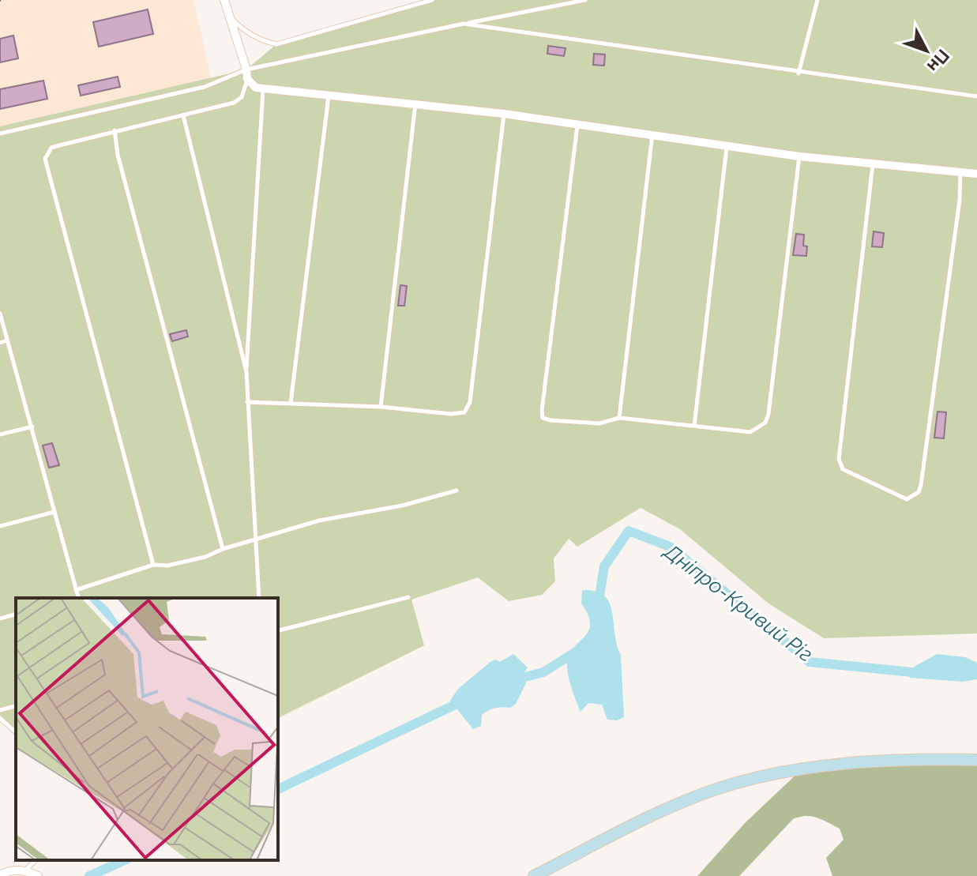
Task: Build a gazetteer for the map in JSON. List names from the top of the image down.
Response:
{
  "water": ["Дніпро-Кривий Ріг"],
  "north": "bottom right"
}
